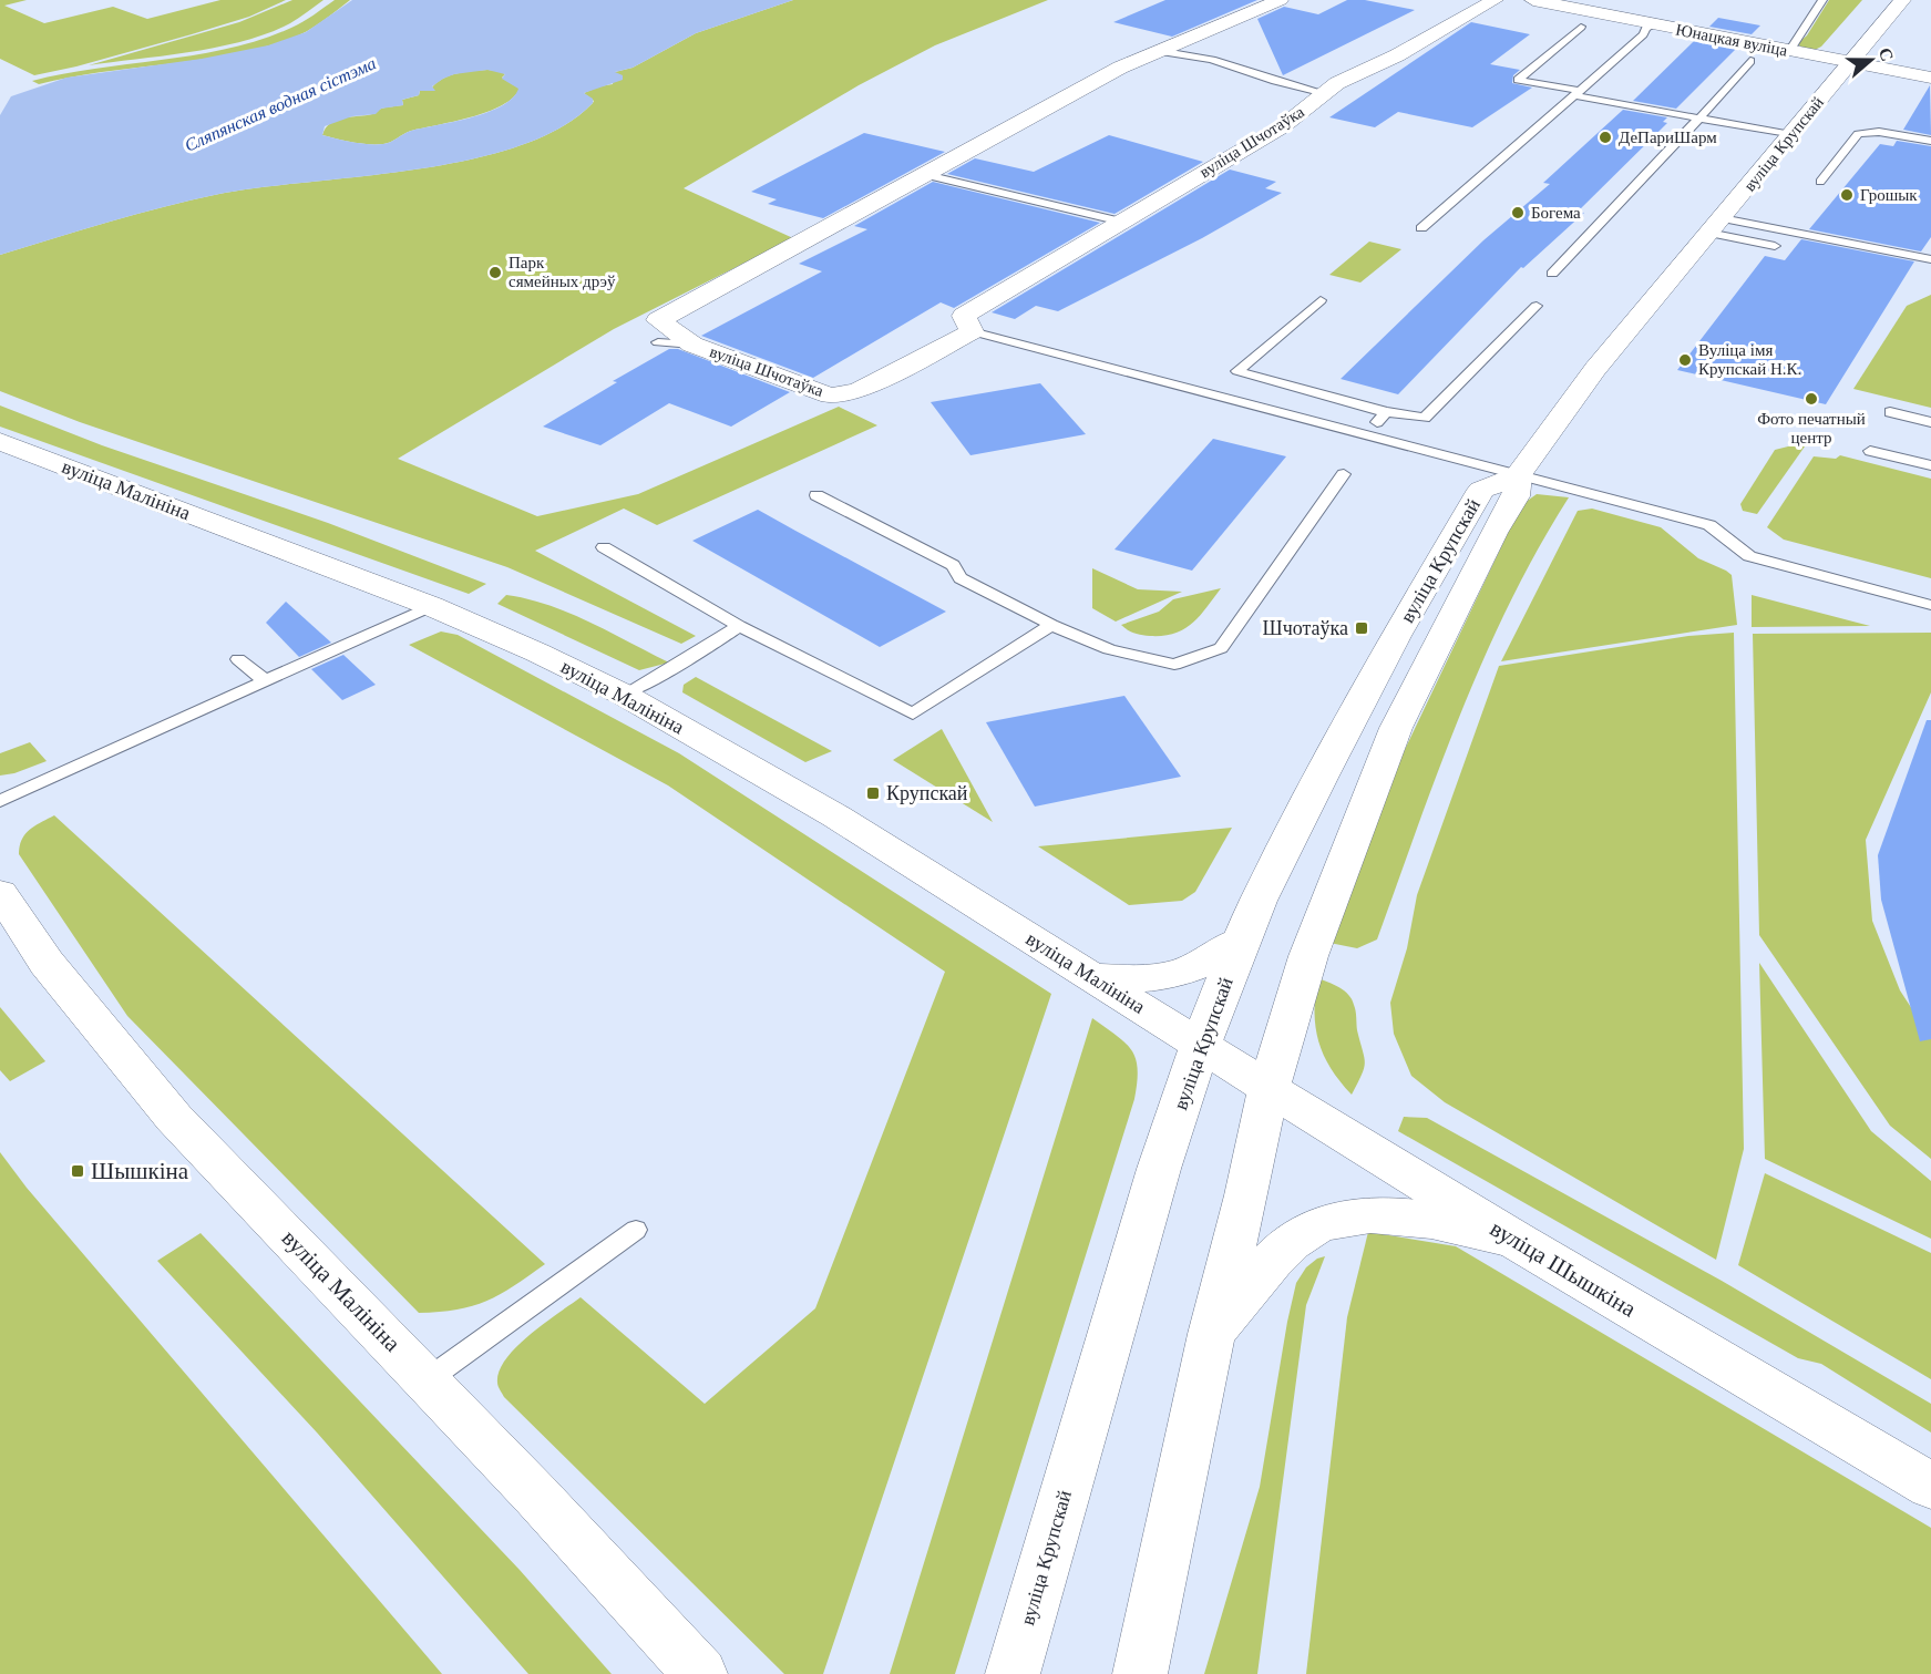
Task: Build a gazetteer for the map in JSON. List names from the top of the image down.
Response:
{
  "streets": {
    "street": [
      "Юнацкая вуліца",
      "вуліца Шчотаўка",
      "вуліца Крупскай",
      "вуліца Малініна",
      "вуліца Шышкіна"
    ]
  },
  "crossings": [
    ["Юнацкая вуліца", "вуліца Крупскай"],
    ["вуліца Крупскай", "вуліца Малініна"],
    ["вуліца Крупскай", "вуліца Шышкіна"],
    ["вуліца Малініна", "вуліца Шышкіна"]
  ],
  "water": ["Сляпянская водная сістэма"],
  "places": {
    "other": [
      "ДеПариШарм",
      "Грошык",
      "Богема",
      "Парк сямейных дрэў",
      "Вуліца імя Крупскай Н.К.",
      "Фото печатный центр"
    ],
    "transit": ["Шчотаўка", "Крупскай", "Шышкіна"]
  },
  "north": "right"
}
